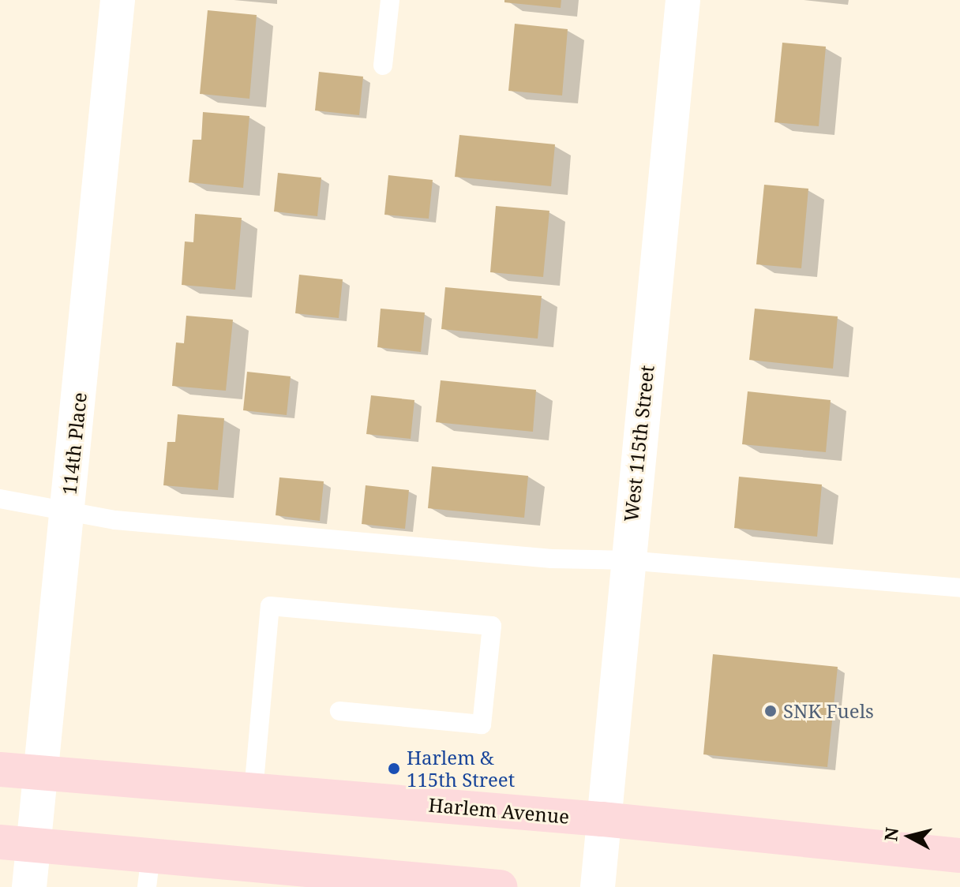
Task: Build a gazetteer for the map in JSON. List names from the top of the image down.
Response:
{
  "streets": {
    "main road": ["Harlem Avenue"],
    "street": ["114th Place", "West 115th Street"]
  },
  "crossings": [
    ["114th Place", "Harlem Avenue"],
    ["West 115th Street", "Harlem Avenue"]
  ],
  "places": ["SNK Fuels", "Harlem & 115th Street"],
  "north": "left"
}
